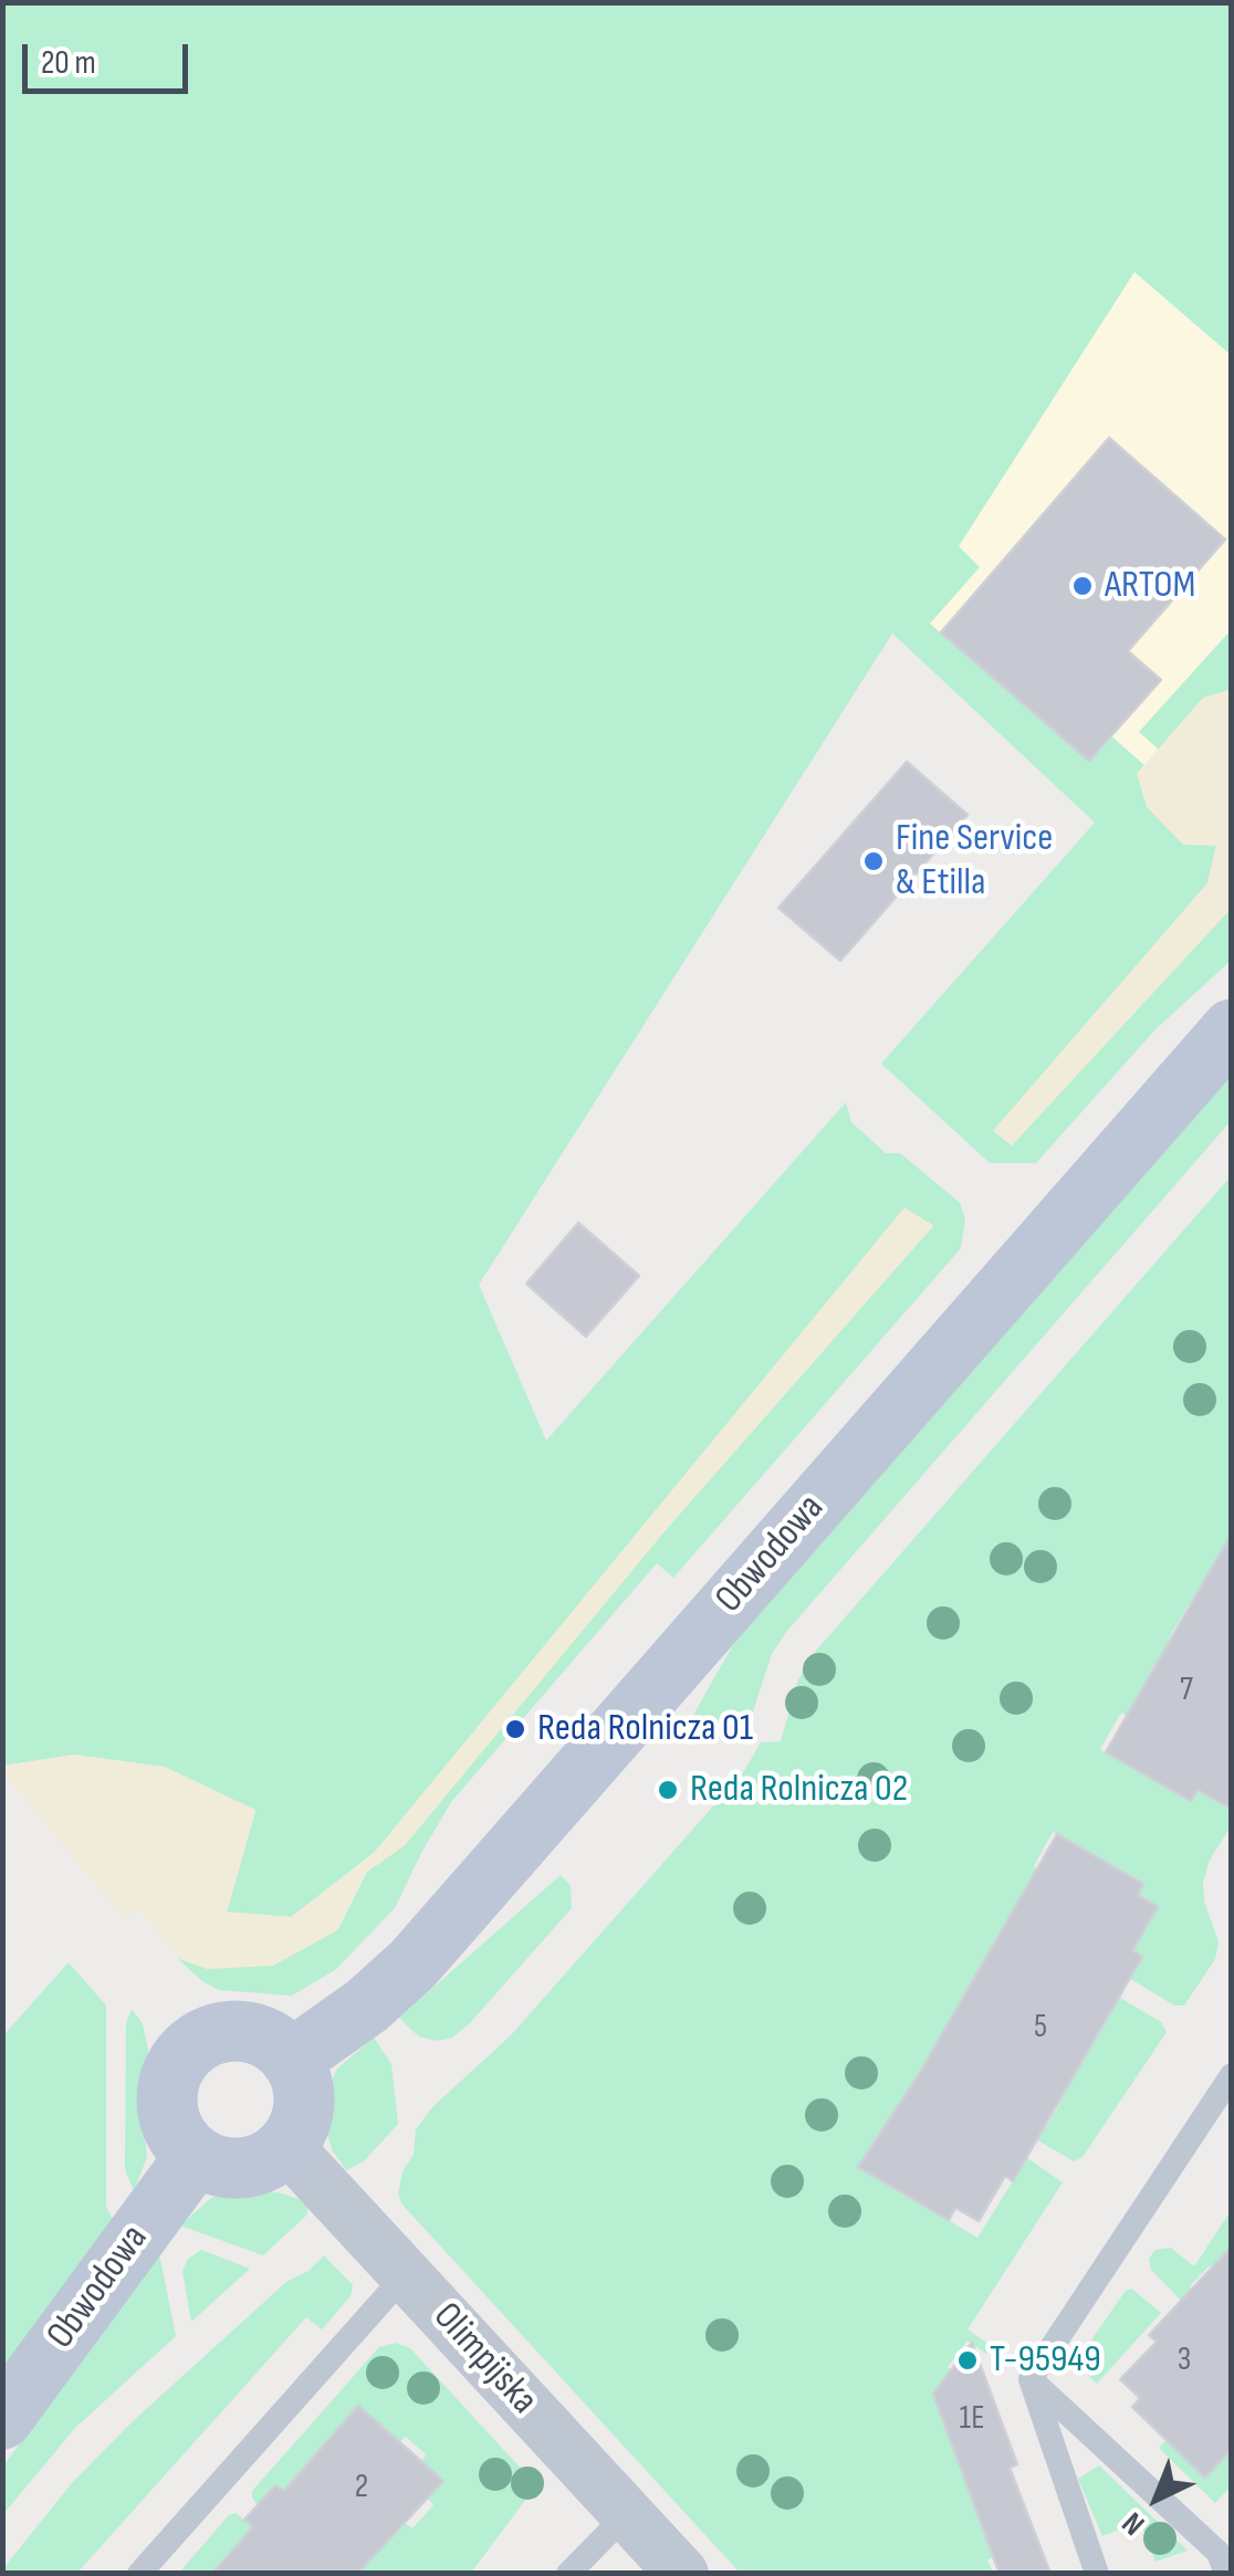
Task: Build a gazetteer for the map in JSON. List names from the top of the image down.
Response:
{
  "streets": {
    "main road": ["Obwodowa"],
    "street": ["Olimpijska"]
  },
  "crossings": [
    ["Obwodowa", "Olimpijska"]
  ],
  "places": [
    "ARTOM",
    "Fine Service & Etilla",
    "Reda Rolnicza 01",
    "Reda Rolnicza 02",
    "T-95949"
  ],
  "house_numbers": [
    "7",
    "5",
    "3",
    "1E",
    "2"
  ],
  "scale_bar": "20 m",
  "north": "bottom left"
}
